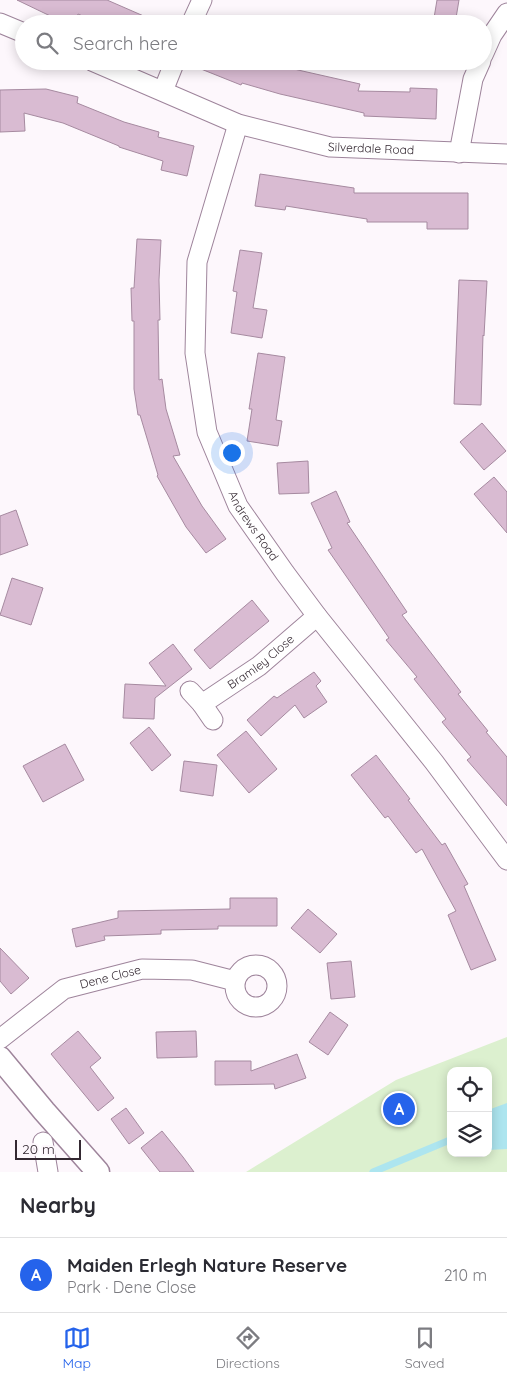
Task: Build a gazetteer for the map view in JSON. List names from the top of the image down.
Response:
{
  "streets": {
    "street": [
      "Silverdale Road",
      "Andrews Road",
      "Bramley Close",
      "Dene Close"
    ]
  },
  "crossings": [
    ["Silverdale Road", "Andrews Road"],
    ["Andrews Road", "Bramley Close"]
  ],
  "scale_bar": "20 m",
  "page": {
    "search": "Search here",
    "pins": "A",
    "scale": "20 m",
    "heading": "Nearby",
    "list": [
      {
        "mark": "A",
        "name": "Maiden Erlegh Nature Reserve",
        "note": "Park · Dene Close",
        "value": "210 m"
      }
    ],
    "nav": ["Map", "Directions", "Saved"]
  }
}
